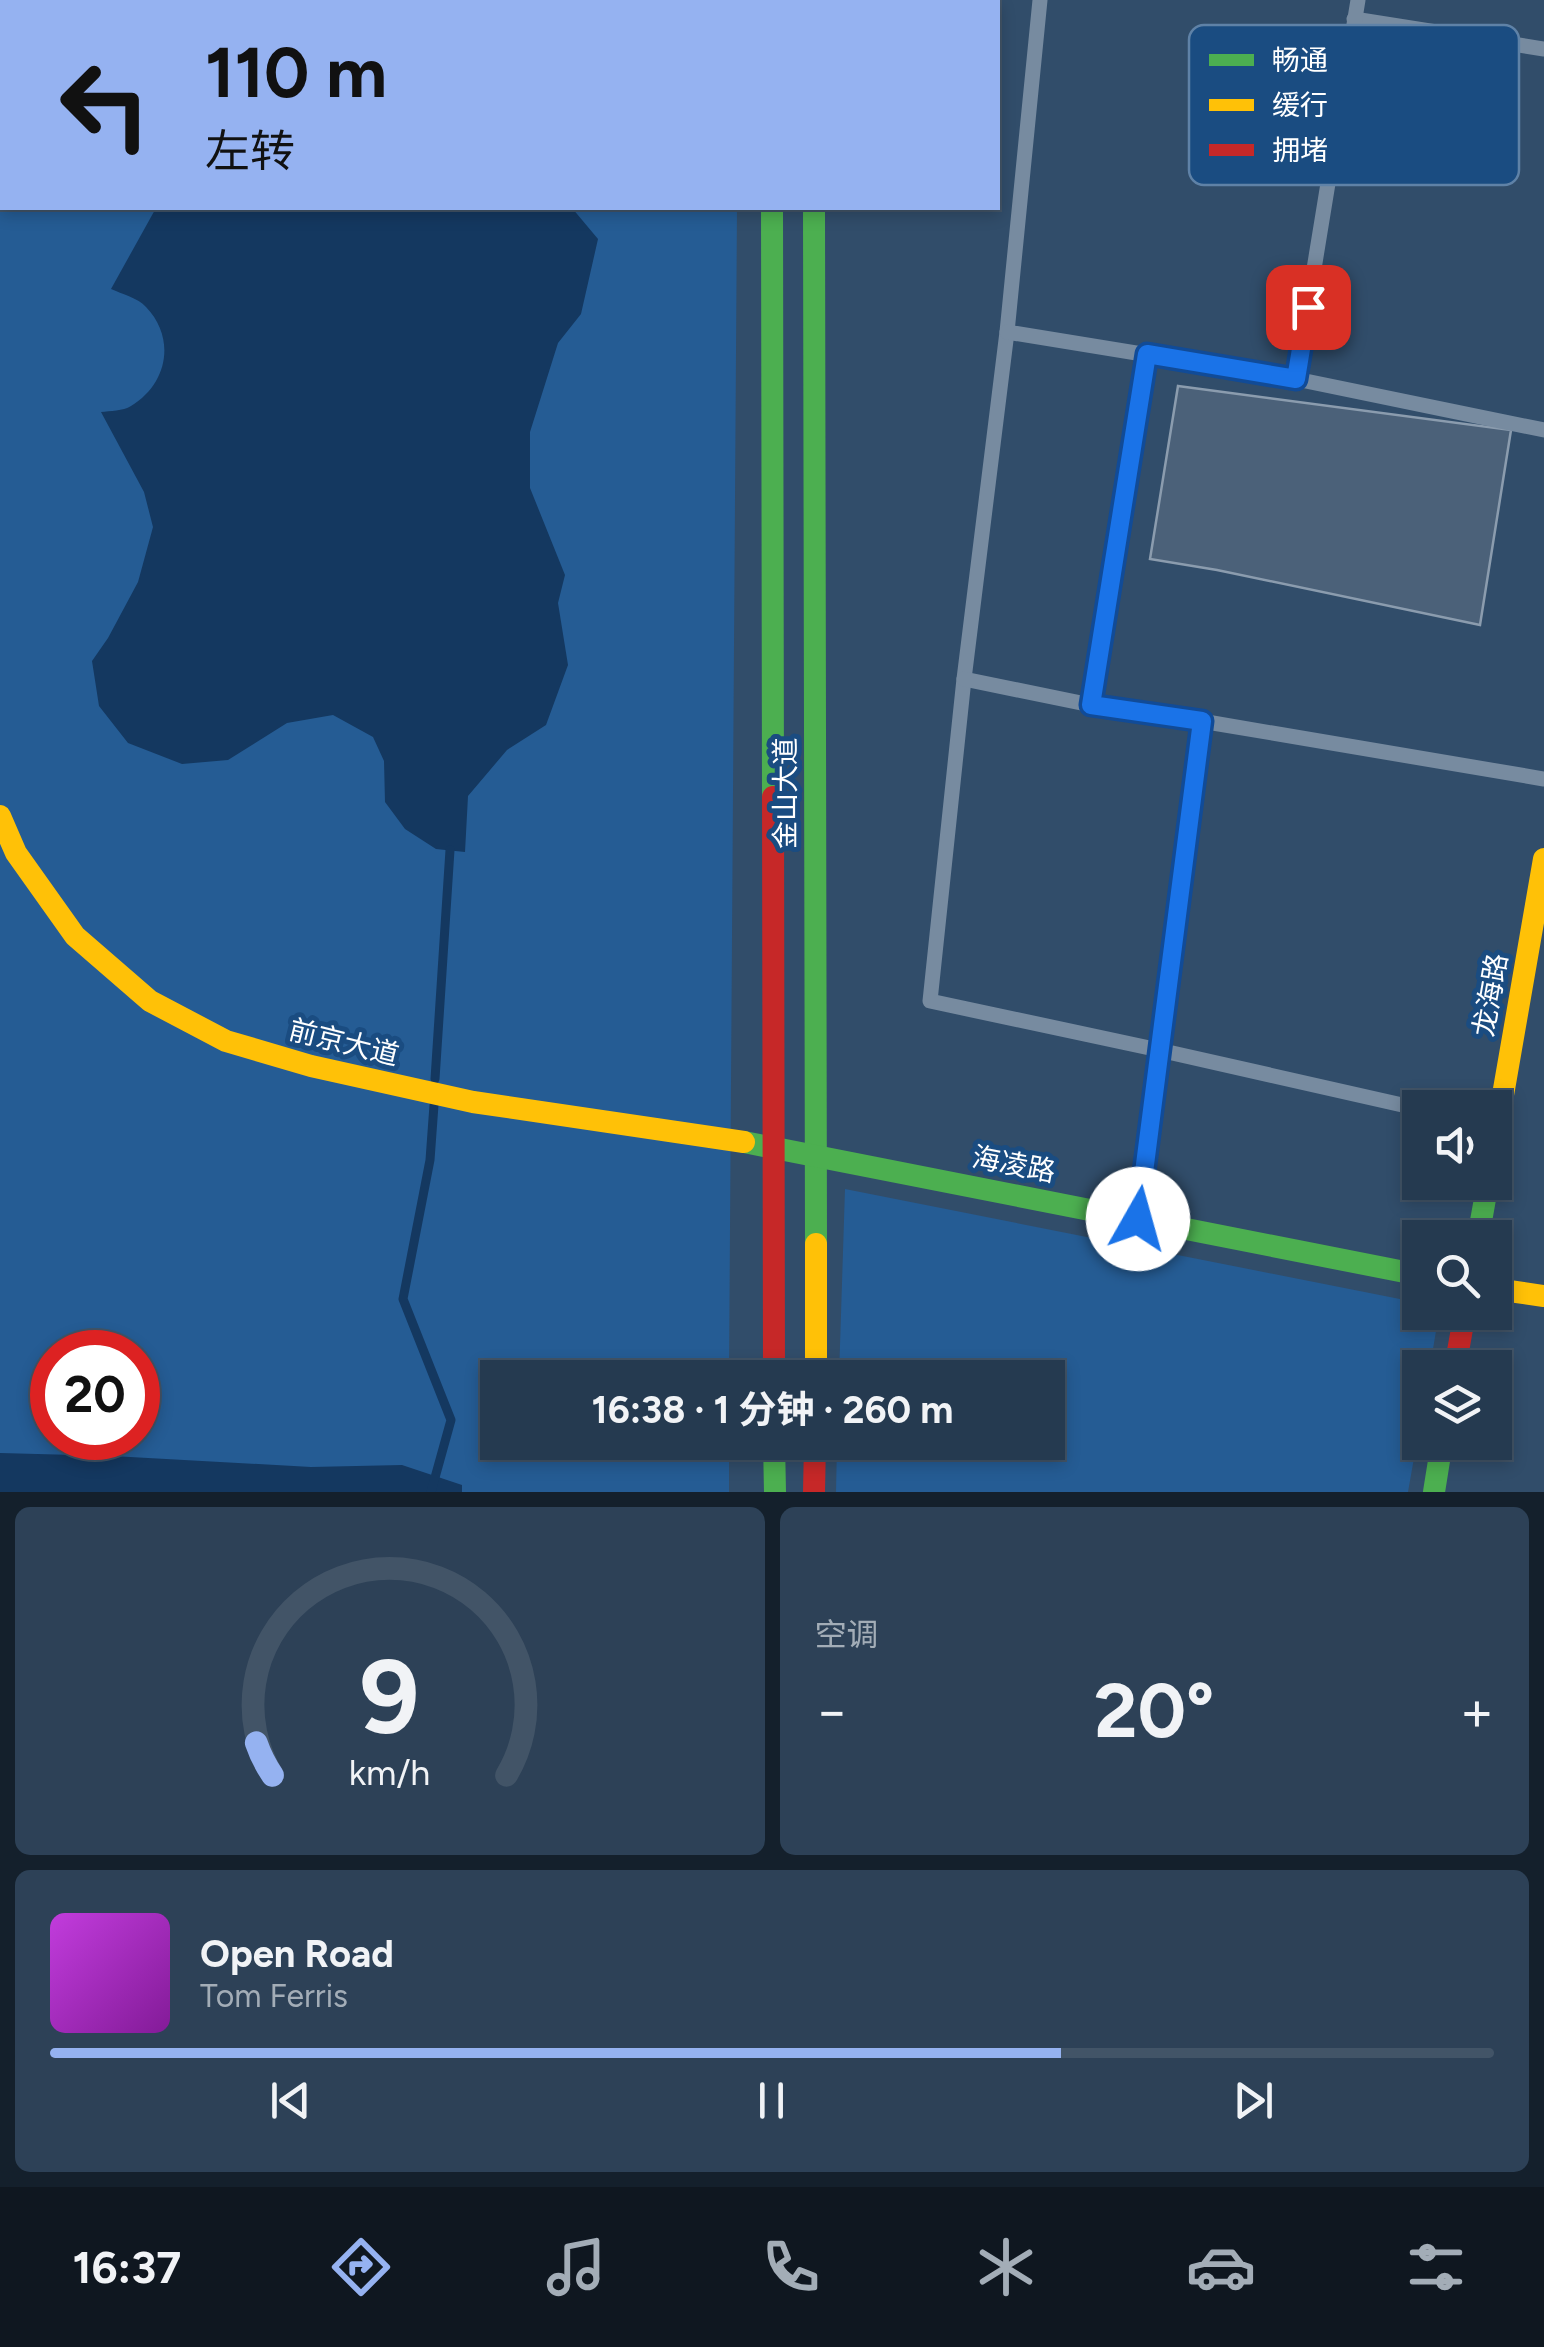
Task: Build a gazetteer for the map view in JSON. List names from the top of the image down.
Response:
{
  "streets": {
    "main road": [
      "金山大道",
      "龙海路",
      "前京大道",
      "海凌路"
    ]
  },
  "crossings": [
    ["金山大道", "前京大道"],
    ["金山大道", "海凌路"],
    ["前京大道", "海凌路"]
  ],
  "legend": ["畅通", "缓行", "拥堵"],
  "page": {
    "turn": ["110 m", "左转"],
    "limit": "20",
    "trip": "16:38 · 1 分钟 · 260 m",
    "tile": "空调",
    "heat": ["−", "20°", "+"],
    "song": ["Open Road", "Tom Ferris"],
    "tabs": "16:37",
    "gauge": ["9", "km/h"]
  }
}
